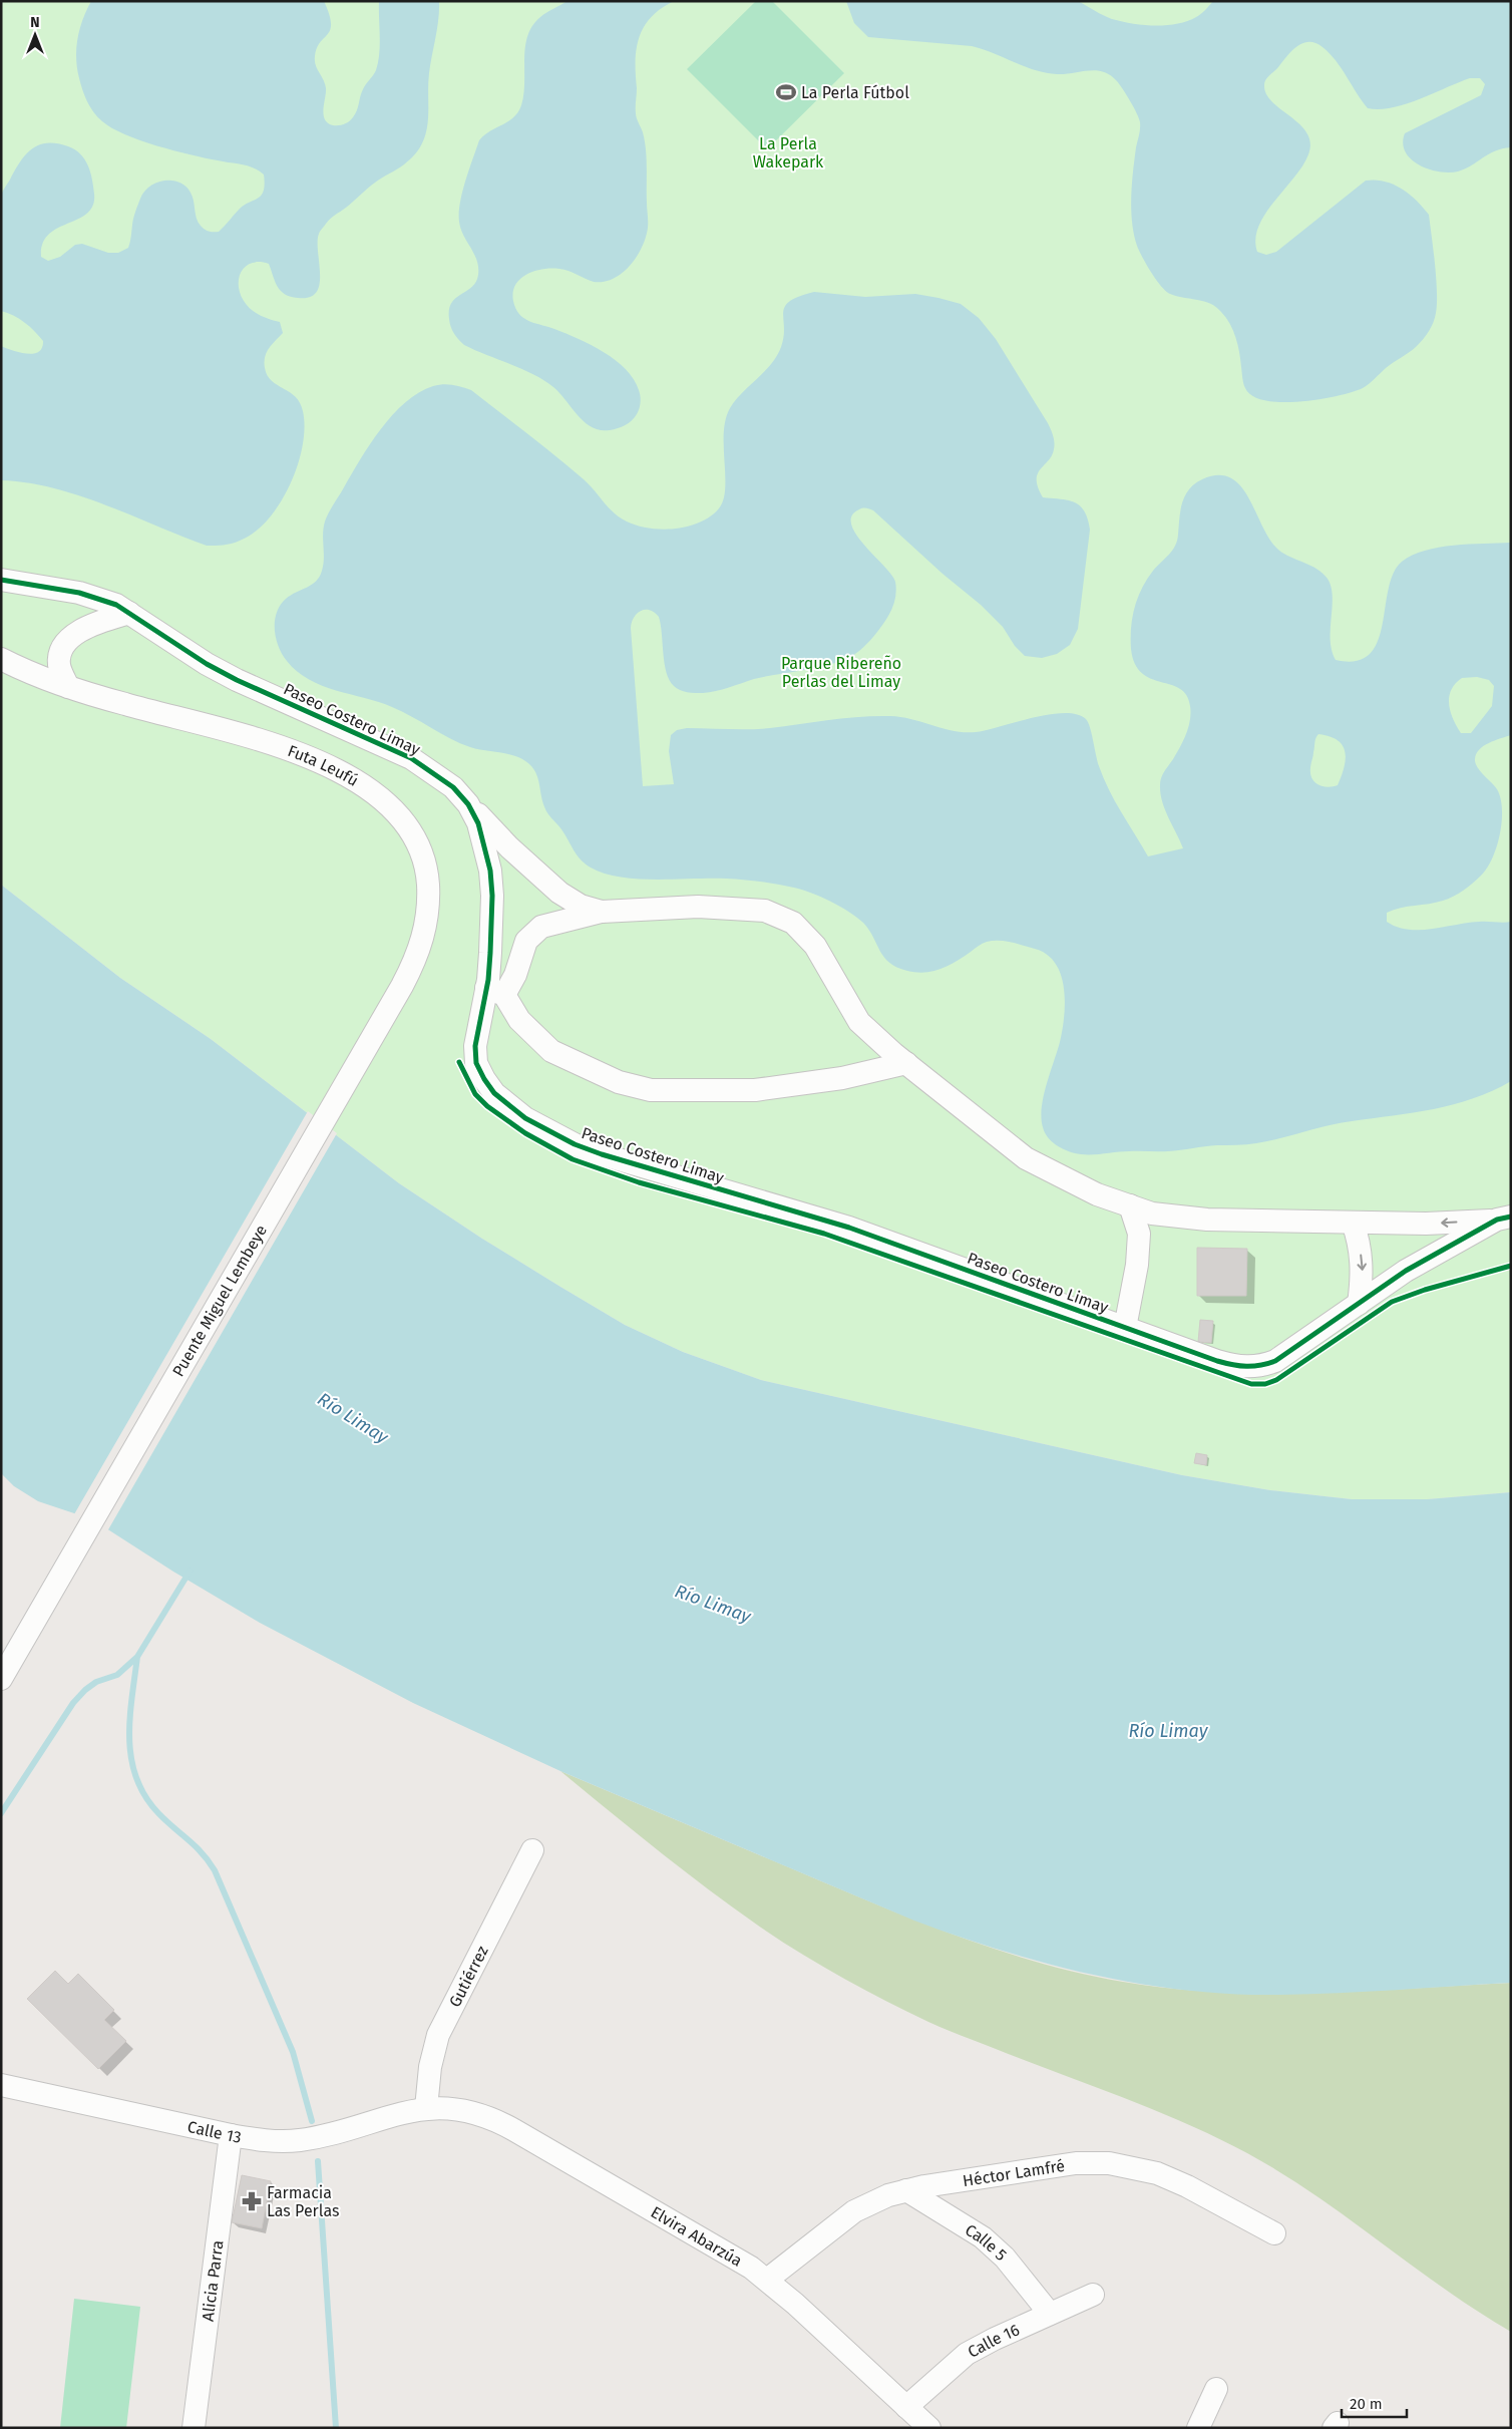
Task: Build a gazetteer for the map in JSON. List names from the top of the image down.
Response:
{
  "streets": {
    "street": [
      "Paseo Costero Limay",
      "Futa Leufú",
      "Puente Miguel Lembeye",
      "Gutiérrez",
      "Calle 13",
      "Héctor Lamfré",
      "Elvira Abarzúa",
      "Calle 5",
      "Alicia Parra",
      "Calle 16"
    ]
  },
  "crossings": [
    ["Futa Leufú", "Puente Miguel Lembeye"],
    ["Gutiérrez", "Calle 13"],
    ["Gutiérrez", "Elvira Abarzúa"],
    ["Calle 13", "Elvira Abarzúa"],
    ["Calle 13", "Alicia Parra"],
    ["Héctor Lamfré", "Elvira Abarzúa"],
    ["Héctor Lamfré", "Calle 5"],
    ["Elvira Abarzúa", "Calle 16"],
    ["Calle 5", "Calle 16"]
  ],
  "water": ["Río Limay"],
  "parks": ["La Perla Wakepark", "Parque Ribereño Perlas del Limay"],
  "places": {
    "sports": ["La Perla Fútbol"],
    "pharmacy": ["Farmacia Las Perlas"]
  },
  "scale_bar": "20 m",
  "north": "top"
}
